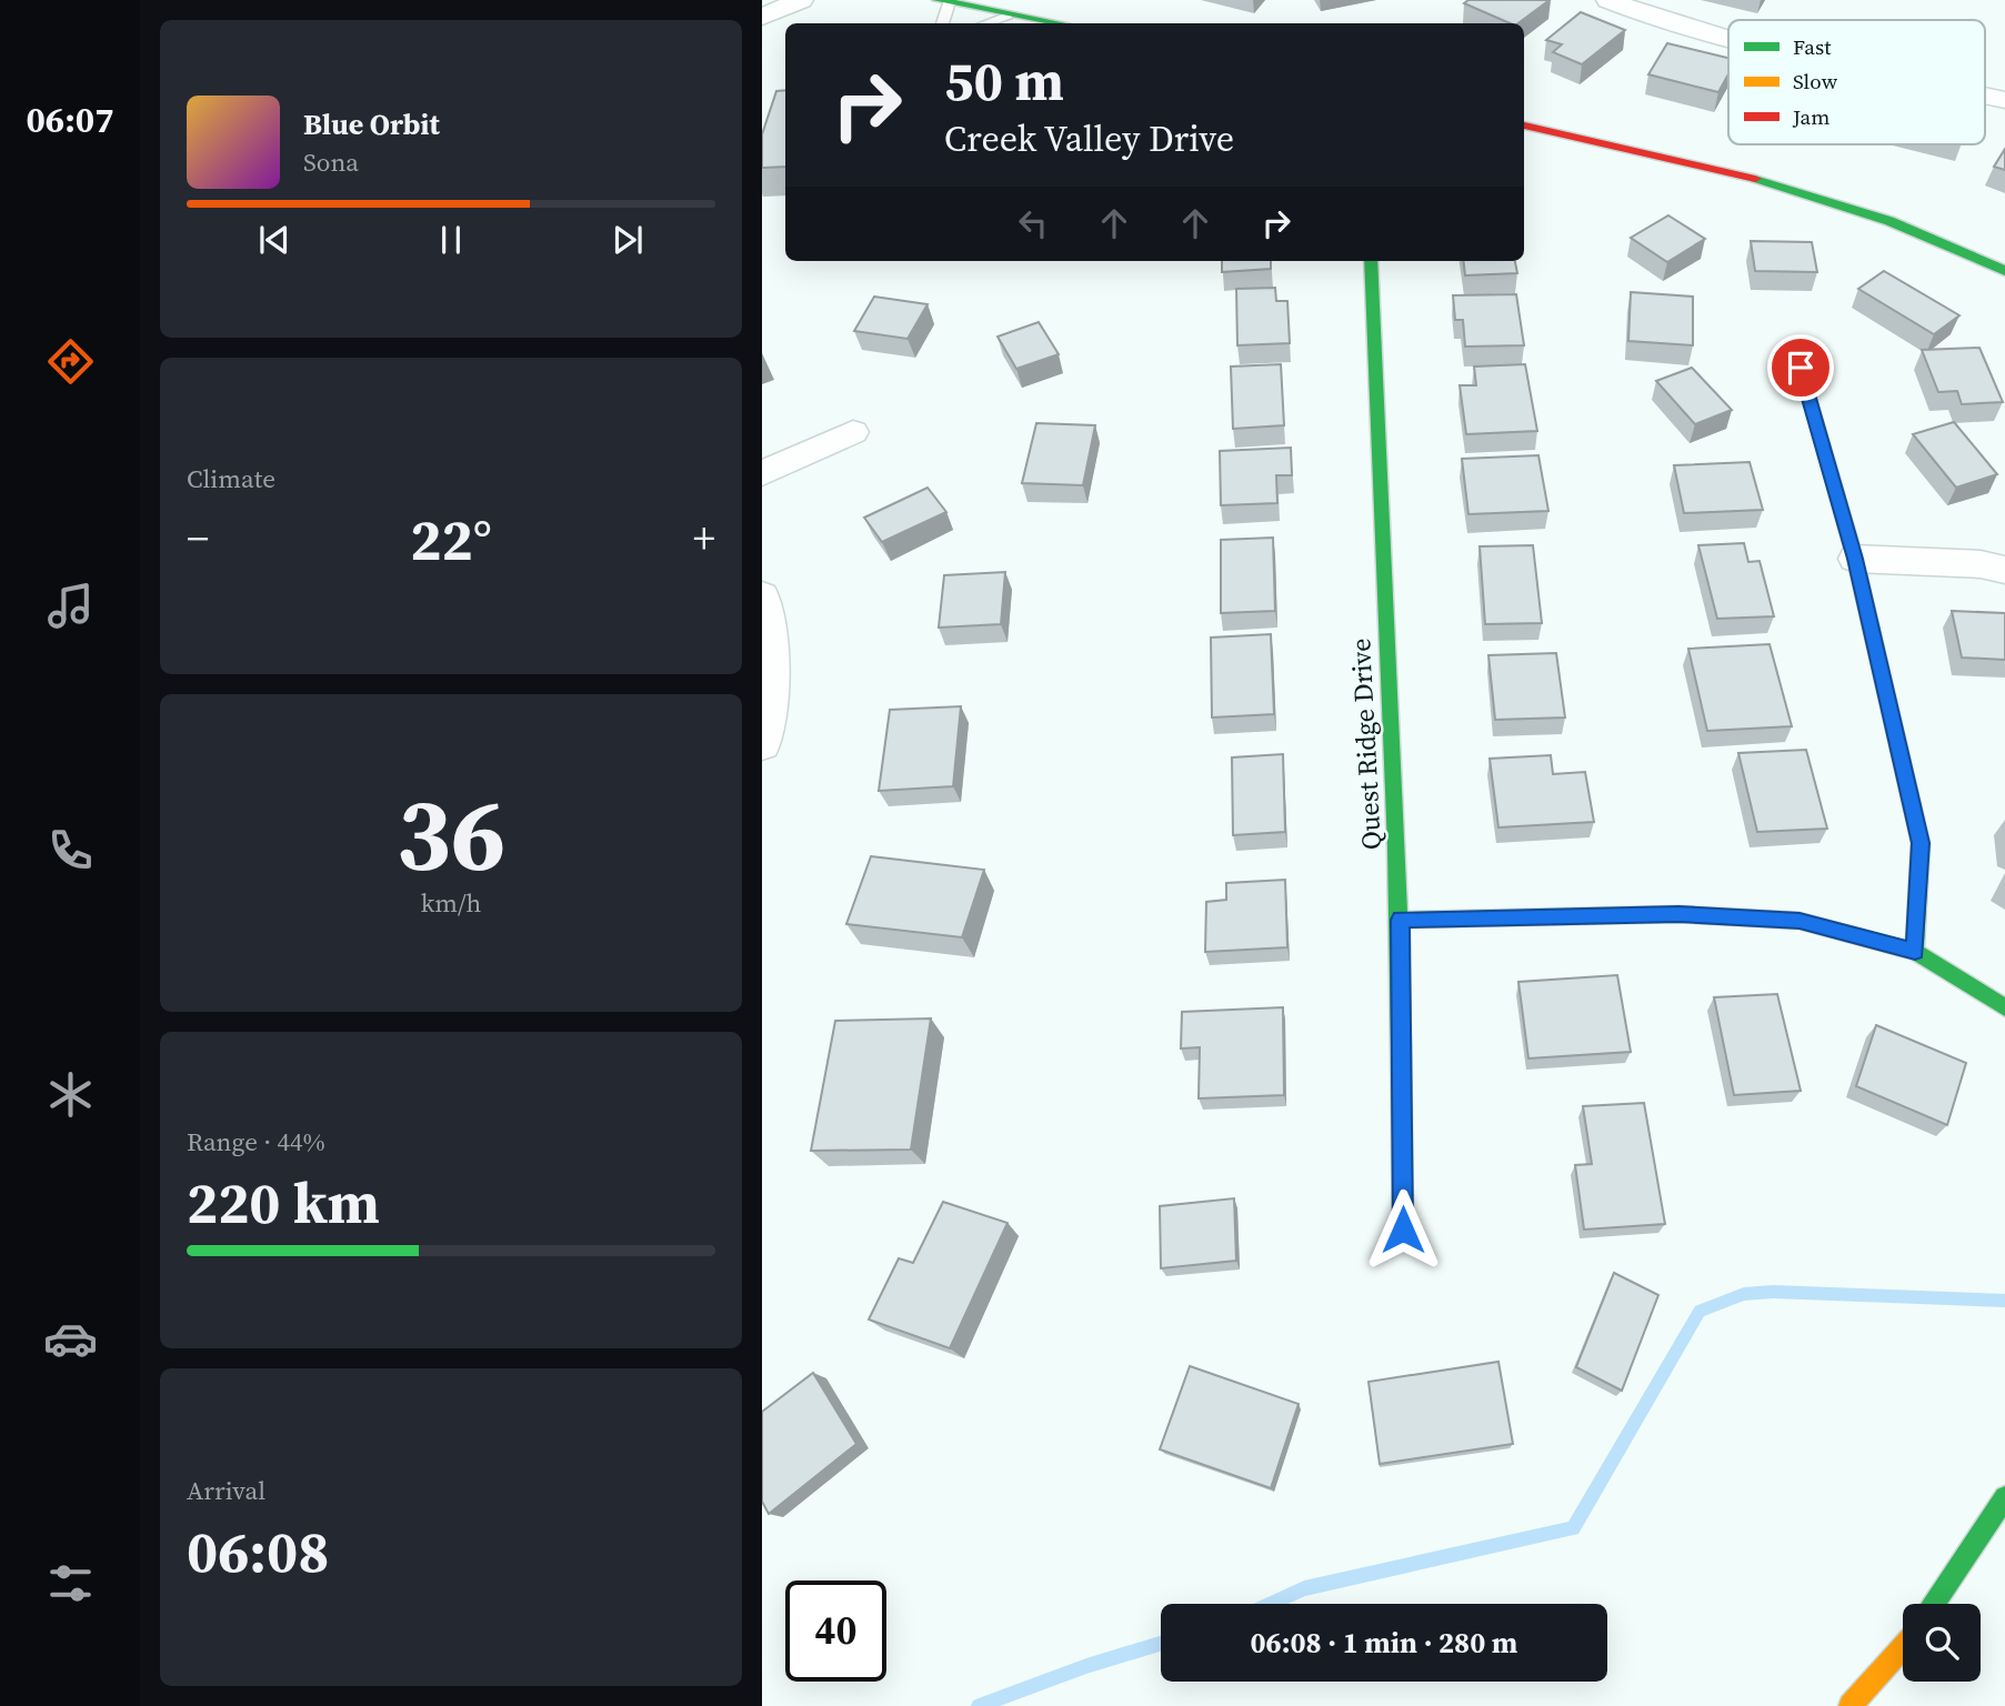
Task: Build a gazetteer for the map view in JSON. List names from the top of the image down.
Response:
{
  "streets": {
    "main road": ["Quest Ridge Drive"]
  },
  "legend": ["Fast", "Slow", "Jam"],
  "page": {
    "tabs": "06:07",
    "turn": ["50 m", "Creek Valley Drive"],
    "song": ["Blue Orbit", "Sona"],
    "tile": [
      "Climate",
      ["36", "km/h"],
      ["Range · 44%", "220 km"],
      ["Arrival", "06:08"]
    ],
    "heat": ["−", "22°", "+"],
    "limit": "40",
    "trip": "06:08 · 1 min · 280 m"
  }
}
